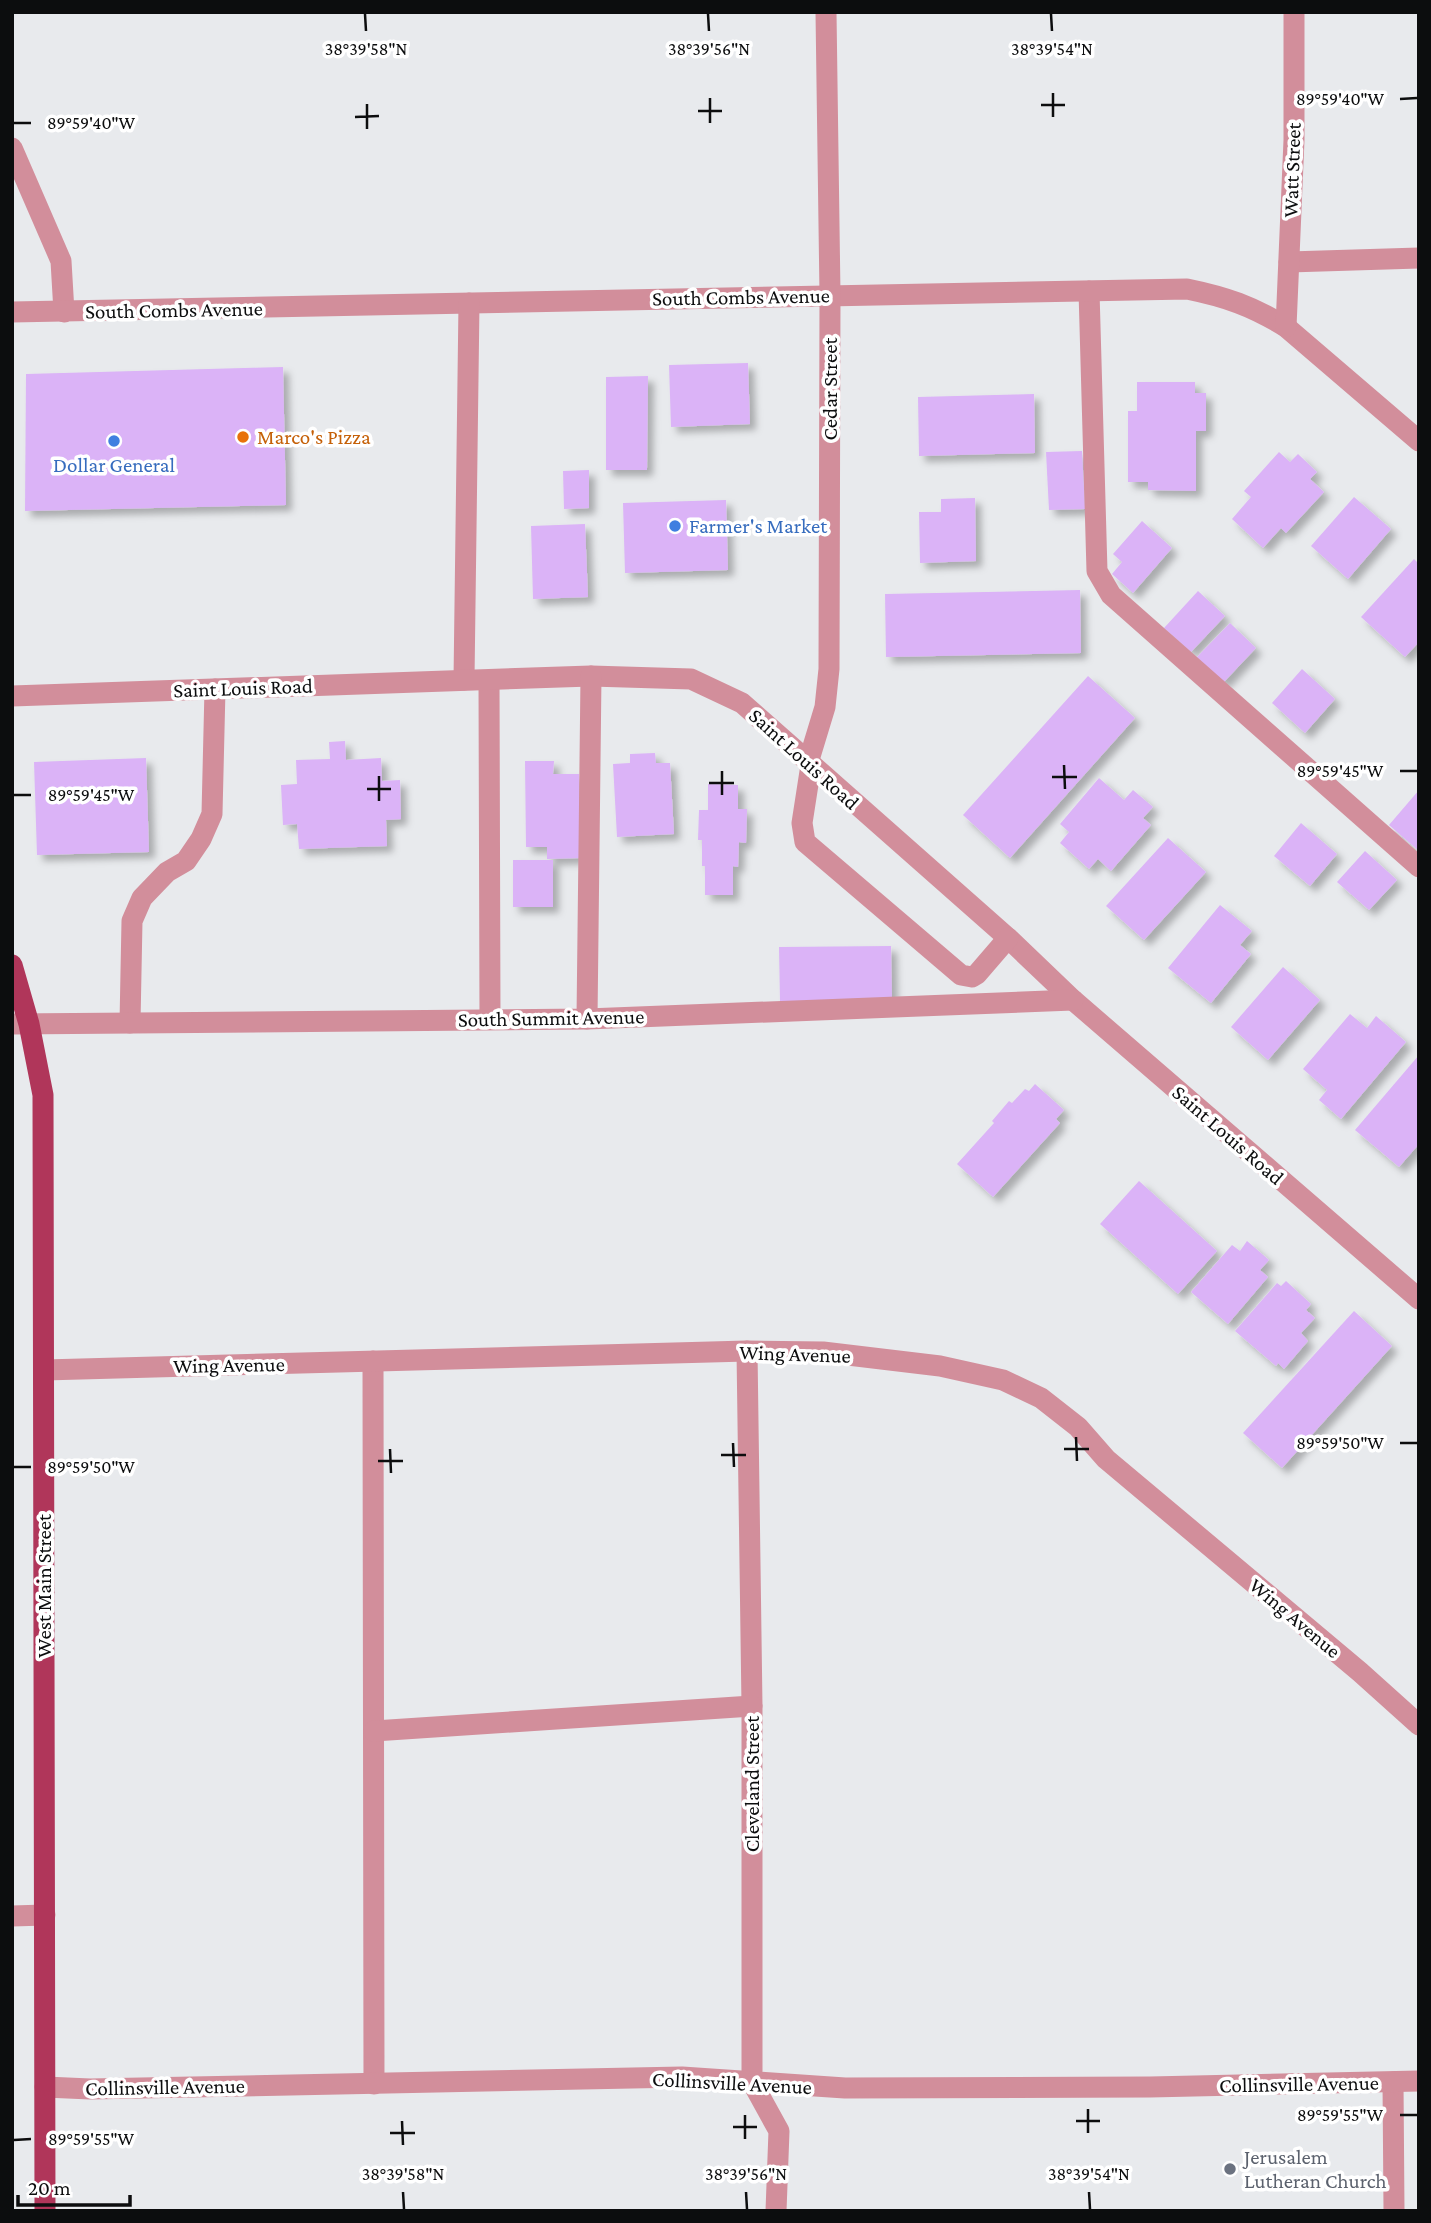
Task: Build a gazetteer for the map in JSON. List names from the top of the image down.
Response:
{
  "streets": {
    "main road": ["West Main Street"],
    "street": [
      "Watt Street",
      "South Combs Avenue",
      "Cedar Street",
      "Saint Louis Road",
      "South Summit Avenue",
      "Wing Avenue",
      "Cleveland Street",
      "Collinsville Avenue"
    ]
  },
  "crossings": [
    ["Watt Street", "South Combs Avenue"],
    ["South Combs Avenue", "Cedar Street"],
    ["Cedar Street", "Saint Louis Road"],
    ["Saint Louis Road", "South Summit Avenue"],
    ["South Summit Avenue", "West Main Street"],
    ["Wing Avenue", "West Main Street"],
    ["Wing Avenue", "Cleveland Street"],
    ["West Main Street", "Collinsville Avenue"],
    ["Cleveland Street", "Collinsville Avenue"]
  ],
  "places": [
    "Marco's Pizza",
    "Dollar General",
    "Farmer's Market",
    "Jerusalem Lutheran Church"
  ],
  "scale_bar": "20 m",
  "coordinates": [
    "38°39'58\"N",
    "38°39'56\"N",
    "38°39'54\"N",
    "89°59'40\"W",
    "89°59'45\"W",
    "89°59'50\"W",
    "89°59'55\"W"
  ]
}
